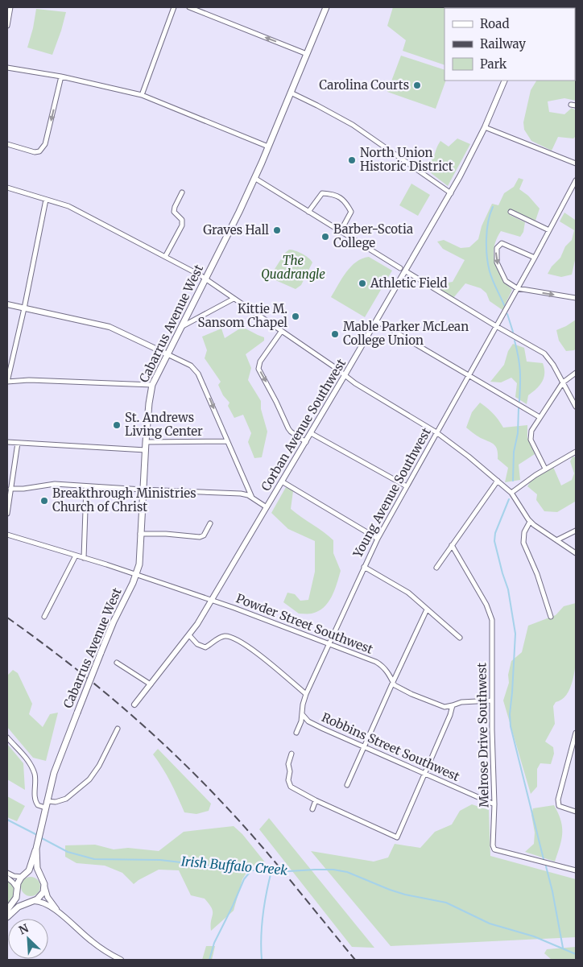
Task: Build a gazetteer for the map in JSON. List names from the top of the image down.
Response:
{
  "streets": {
    "main road": ["Cabarrus Avenue West"],
    "street": [
      "Corban Avenue Southwest",
      "Young Avenue Southwest",
      "Powder Street Southwest",
      "Melrose Drive Southwest",
      "Robbins Street Southwest"
    ]
  },
  "crossings": [
    ["Cabarrus Avenue West", "Powder Street Southwest"],
    ["Corban Avenue Southwest", "Powder Street Southwest"],
    ["Young Avenue Southwest", "Powder Street Southwest"],
    ["Young Avenue Southwest", "Robbins Street Southwest"],
    ["Powder Street Southwest", "Melrose Drive Southwest"],
    ["Melrose Drive Southwest", "Robbins Street Southwest"]
  ],
  "water": ["Irish Buffalo Creek"],
  "parks": ["The Quadrangle"],
  "places": [
    "Carolina Courts",
    "North Union Historic District",
    "Graves Hall",
    "Barber-Scotia College",
    "Athletic Field",
    "Kittie M. Sansom Chapel",
    "Mable Parker McLean College Union",
    "St. Andrews Living Center",
    "Breakthrough Ministries Church of Christ"
  ],
  "legend": ["Road", "Railway", "Park"],
  "north": "top left"
}
